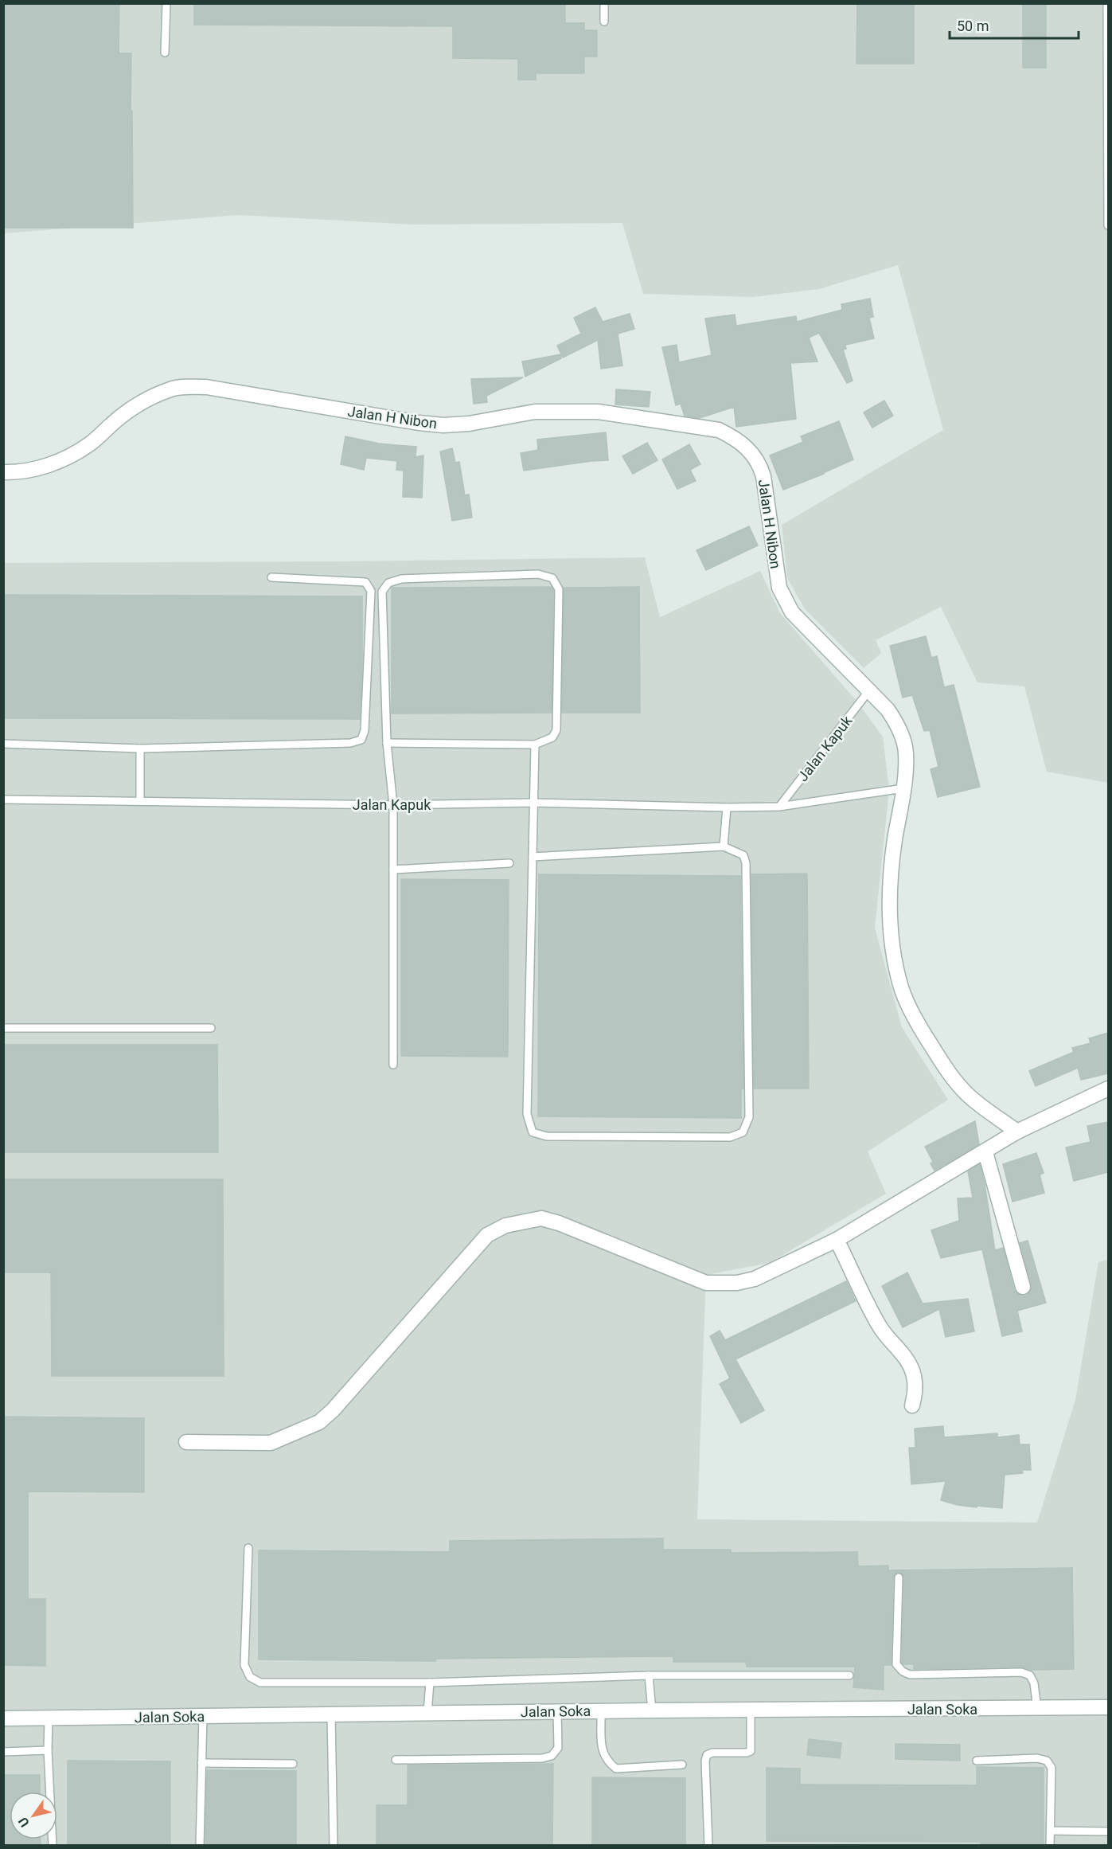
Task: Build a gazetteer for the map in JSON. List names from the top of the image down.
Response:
{
  "streets": {
    "street": ["Jalan H Nibon", "Jalan Soka"],
    "lane": ["Jalan Kapuk"]
  },
  "crossings": [
    ["Jalan H Nibon", "Jalan Kapuk"]
  ],
  "scale_bar": "50 m",
  "north": "bottom left"
}
